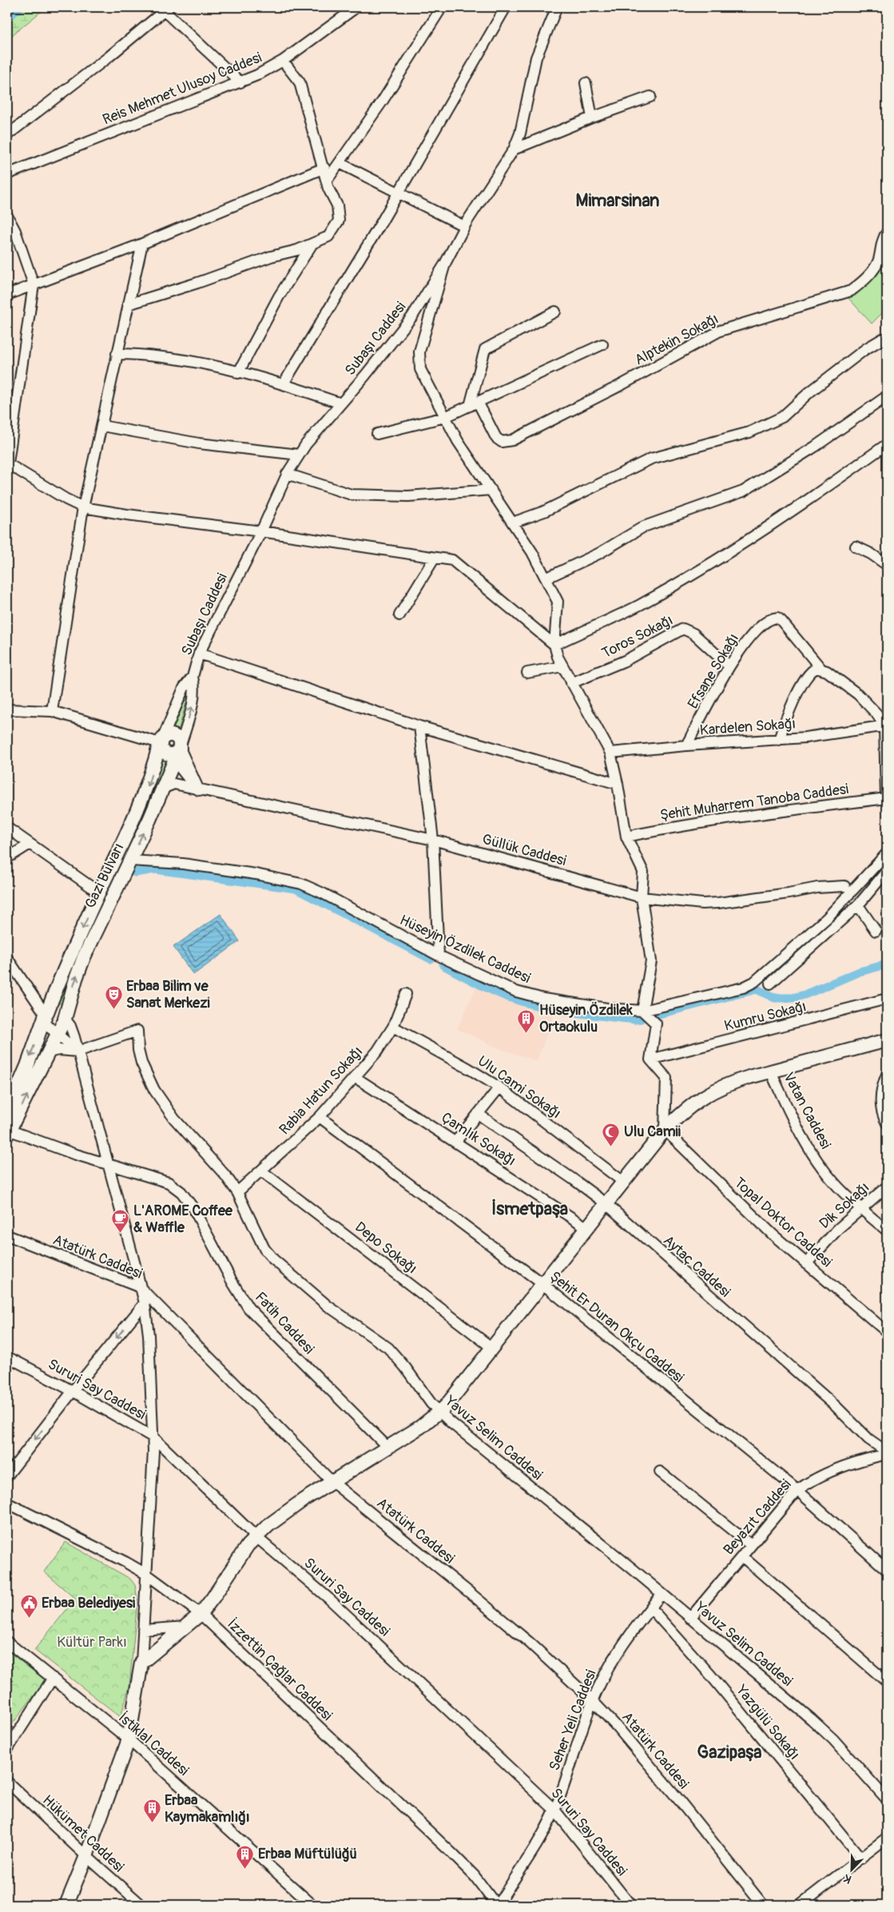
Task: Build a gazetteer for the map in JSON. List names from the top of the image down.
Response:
{
  "streets": {
    "main road": ["Gazi Bulvarı"],
    "street": [
      "Reis Mehmet Ulusoy Caddesi",
      "Subaşı Caddesi",
      "Alptekin Sokağı",
      "Toros Sokağı",
      "Efsane Sokağı",
      "Kardelen Sokağı",
      "Şehit Muharrem Tanoba Caddesi",
      "Güllük Caddesi",
      "Hüseyin Özdilek Caddesi",
      "Kumru Sokağı",
      "Ulu Cami Sokağı",
      "Rabia Hatun Sokağı",
      "Vatan Caddesi",
      "Çamlık Sokağı",
      "Dik Sokağı",
      "Topal Doktor Caddesi",
      "Depo Sokağı",
      "Atatürk Caddesi",
      "Aytaç Caddesi",
      "Fatih Caddesi",
      "Şehit Er Duran Okçu Caddesi",
      "Sururi Say Caddesi",
      "Yavuz Selim Caddesi",
      "Beyazıt Caddesi",
      "İzzettin Çağlar Caddesi",
      "Seher Yeli Caddesi",
      "Yazgülü Sokağı",
      "İstiklal Caddesi",
      "Hükümet Caddesi"
    ]
  },
  "crossings": [
    ["Subaşı Caddesi", "Gazi Bulvarı"],
    ["Toros Sokağı", "Efsane Sokağı"],
    ["Efsane Sokağı", "Kardelen Sokağı"],
    ["Güllük Caddesi", "Gazi Bulvarı"],
    ["Gazi Bulvarı", "Hüseyin Özdilek Caddesi"],
    ["Gazi Bulvarı", "Fatih Caddesi"],
    ["Ulu Cami Sokağı", "Rabia Hatun Sokağı"],
    ["Rabia Hatun Sokağı", "Çamlık Sokağı"],
    ["Rabia Hatun Sokağı", "Depo Sokağı"],
    ["Rabia Hatun Sokağı", "Şehit Er Duran Okçu Caddesi"],
    ["Rabia Hatun Sokağı", "Yavuz Selim Caddesi"],
    ["Vatan Caddesi", "Dik Sokağı"],
    ["Dik Sokağı", "Topal Doktor Caddesi"],
    ["Atatürk Caddesi", "Seher Yeli Caddesi"],
    ["Aytaç Caddesi", "Beyazıt Caddesi"],
    ["Şehit Er Duran Okçu Caddesi", "Beyazıt Caddesi"],
    ["Sururi Say Caddesi", "Seher Yeli Caddesi"],
    ["Yavuz Selim Caddesi", "Beyazıt Caddesi"],
    ["Yavuz Selim Caddesi", "Seher Yeli Caddesi"],
    ["İzzettin Çağlar Caddesi", "Seher Yeli Caddesi"],
    ["Seher Yeli Caddesi", "Yazgülü Sokağı"]
  ],
  "districts": ["Mimarsinan", "İsmetpaşa", "Gazipaşa"],
  "parks": ["Kültür Parkı"],
  "places": {
    "theatre": ["Erbaa Bilim ve Sanat Merkezi"],
    "building": ["Hüseyin Özdilek Ortaokulu", "Erbaa Kaymakamlığı", "Erbaa Müftülüğü"],
    "mosque": ["Ulu Camii"],
    "cafe": ["L'AROME Coffee & Waffle"],
    "public building": ["Erbaa Belediyesi"]
  },
  "north": "bottom left"
}
